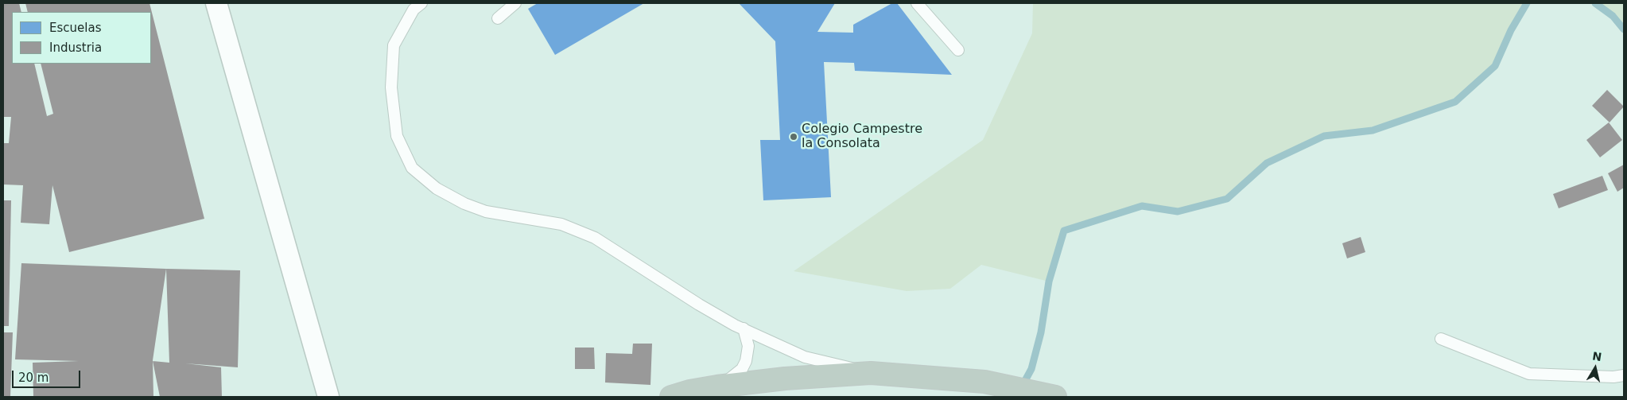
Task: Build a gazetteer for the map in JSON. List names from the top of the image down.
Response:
{
  "places": ["Colegio Campestre la Consolata"],
  "legend": ["Escuelas", "Industria"],
  "scale_bar": "20 m",
  "north": "top"
}
